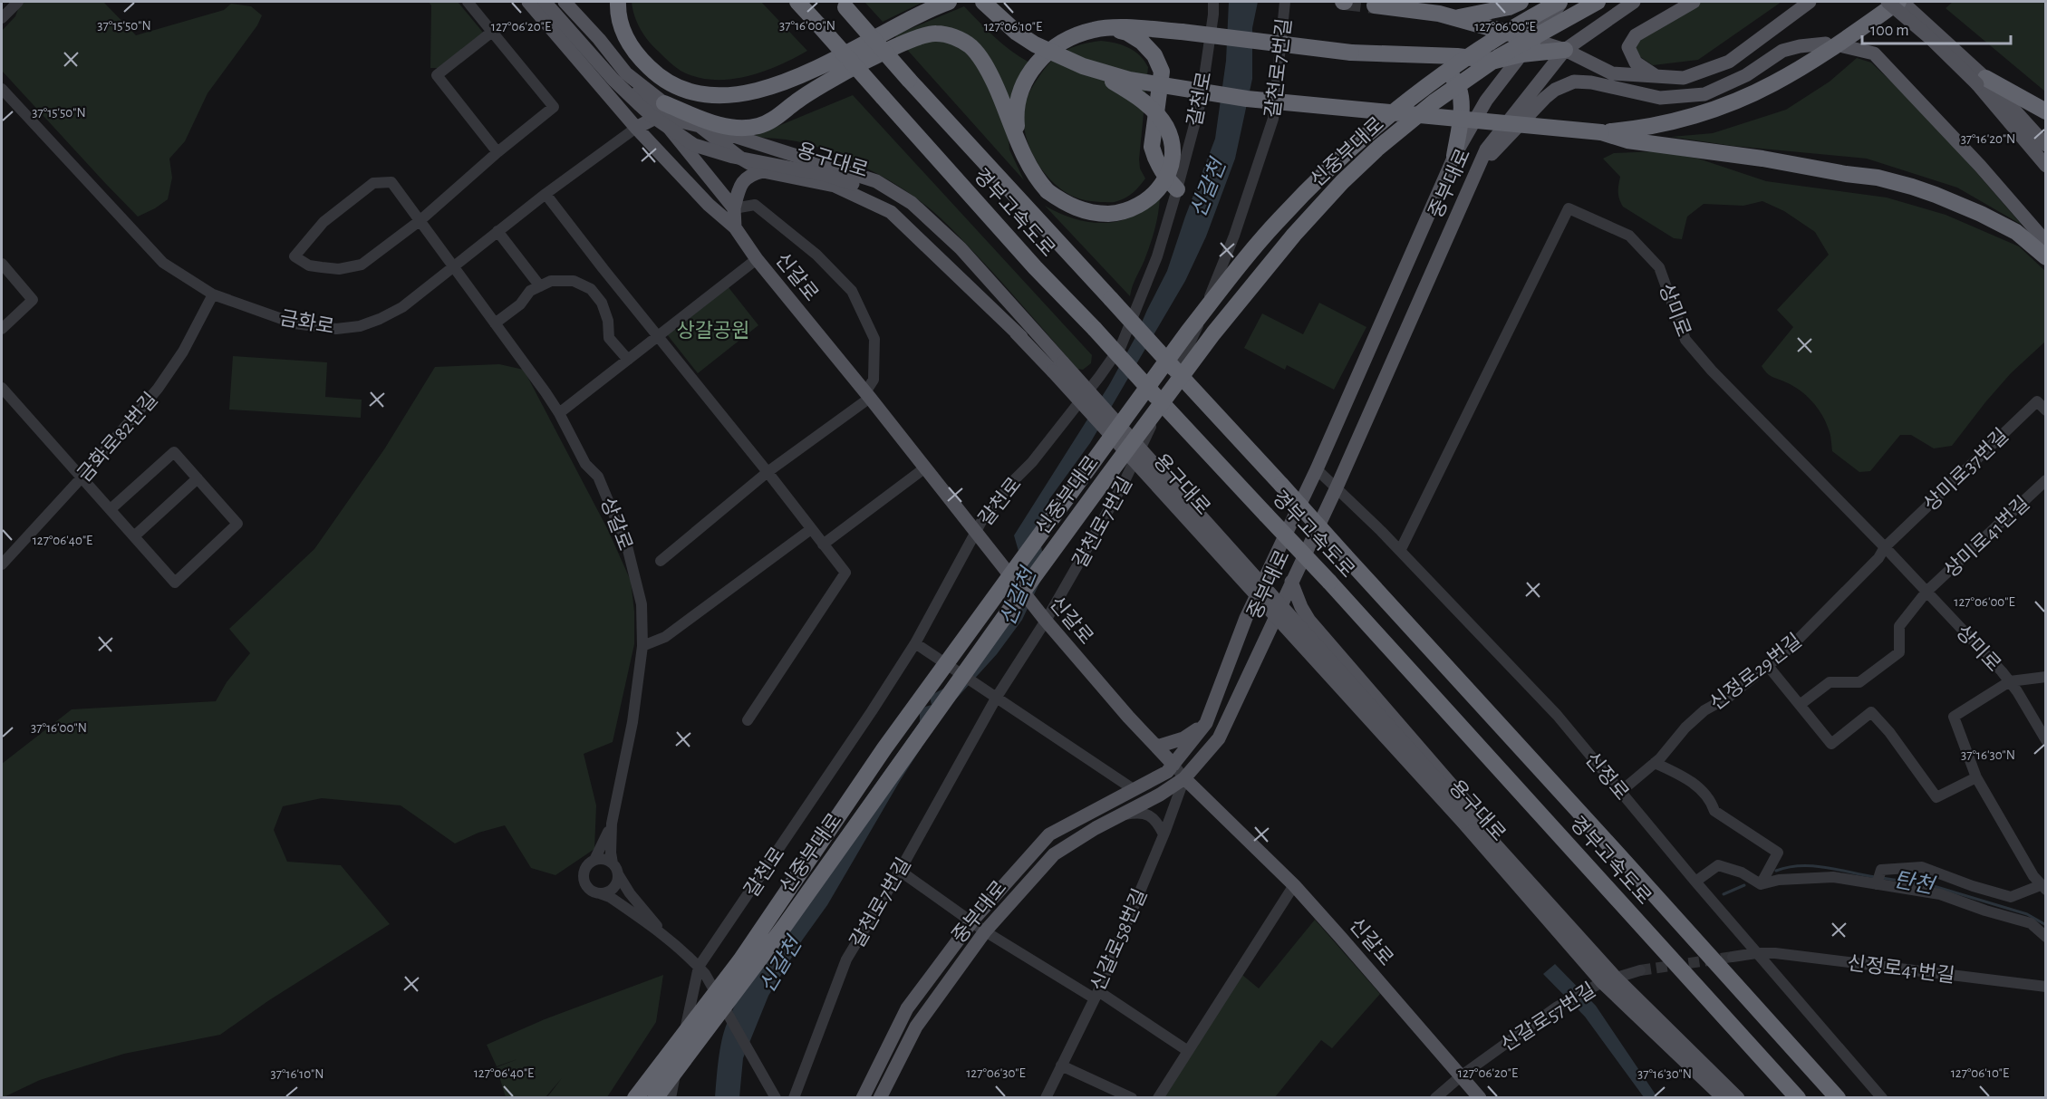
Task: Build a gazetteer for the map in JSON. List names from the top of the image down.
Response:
{
  "streets": {
    "highway": ["신중부대로", "경부고속도로"],
    "main road": ["용구대로", "중부대로", "신갈로"],
    "street": [
      "갈천로7번길",
      "갈천로",
      "상미로",
      "금화로",
      "금화로82번길",
      "상미로37번길",
      "상갈로",
      "상미로41번길",
      "신정로29번길",
      "신정로",
      "신갈로58번길",
      "신정로41번길",
      "신갈로57번길"
    ]
  },
  "crossings": [
    ["갈천로7번길", "신갈로"],
    ["갈천로", "신갈로"],
    ["신중부대로", "중부대로"],
    ["용구대로", "신갈로57번길"],
    ["중부대로", "신갈로"],
    ["중부대로", "신정로"],
    ["중부대로", "신갈로58번길"],
    ["신갈로", "금화로"],
    ["신갈로", "신갈로58번길"],
    ["신갈로", "신갈로57번길"],
    ["상미로", "상미로37번길"],
    ["상미로", "상미로41번길"],
    ["상미로", "신정로29번길"],
    ["상미로", "신정로"],
    ["금화로", "금화로82번길"],
    ["금화로", "상갈로"],
    ["상미로37번길", "신정로29번길"],
    ["신정로29번길", "신정로"],
    ["신정로", "신정로41번길"]
  ],
  "water": ["신갈천", "탄천"],
  "parks": ["상갈공원"],
  "scale_bar": "100 m",
  "coordinates": [
    "37°15'50\"N",
    "37°16'00\"N",
    "127°06'20\"E",
    "127°06'10\"E",
    "127°06'00\"E",
    "37°16'20\"N",
    "127°06'40\"E",
    "37°16'30\"N",
    "127°06'30\"E",
    "37°16'10\"N"
  ]
}
